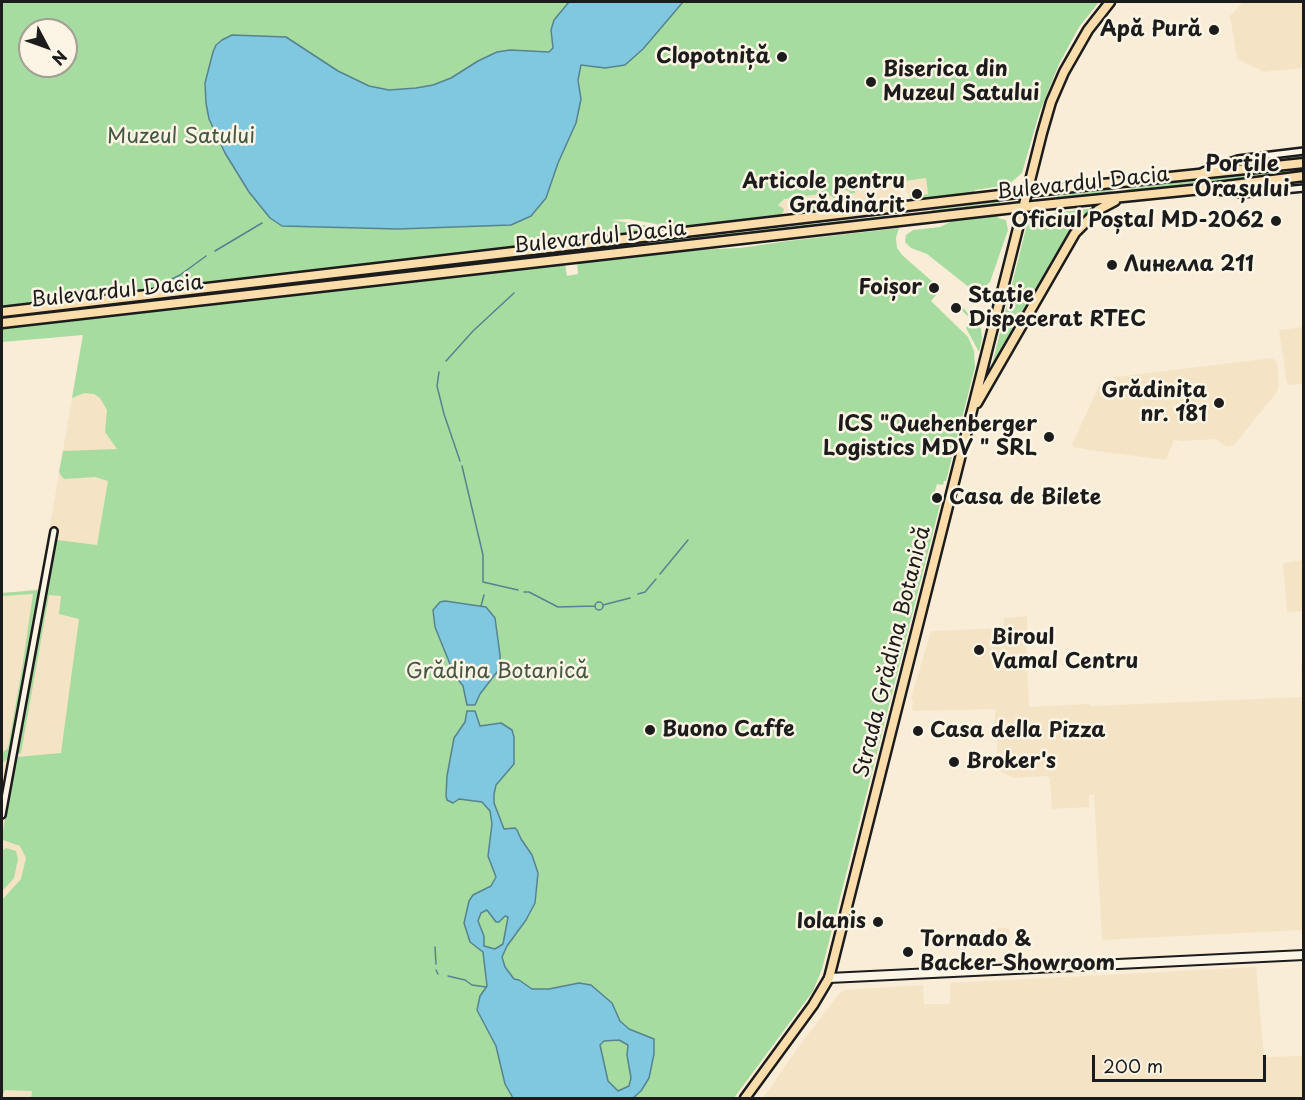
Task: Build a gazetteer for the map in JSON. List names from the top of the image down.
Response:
{
  "streets": {
    "main road": ["Bulevardul Dacia", "Strada Grădina Botanică"]
  },
  "crossings": [
    ["Bulevardul Dacia", "Strada Grădina Botanică"]
  ],
  "districts": ["Porțile Orașului"],
  "parks": ["Muzeul Satului", "Grădina Botanică"],
  "places": [
    "Apă Pură",
    "Clopotniță",
    "Biserica din Muzeul Satului",
    "Articole pentru Grădinărit",
    "Oficiul Poștal MD-2062",
    "Линелла 211",
    "Foișor",
    "Stație Dispecerat RTEC",
    "Grădinița nr. 181",
    "ICS \"Quehenberger Logistics MDV \" SRL",
    "Casa de Bilete",
    "Biroul Vamal Centru",
    "Buono Caffe",
    "Casa della Pizza",
    "Broker's",
    "Iolanis",
    "Tornado & Backer Showroom"
  ],
  "scale_bar": "200 m",
  "north": "bottom right"
}
